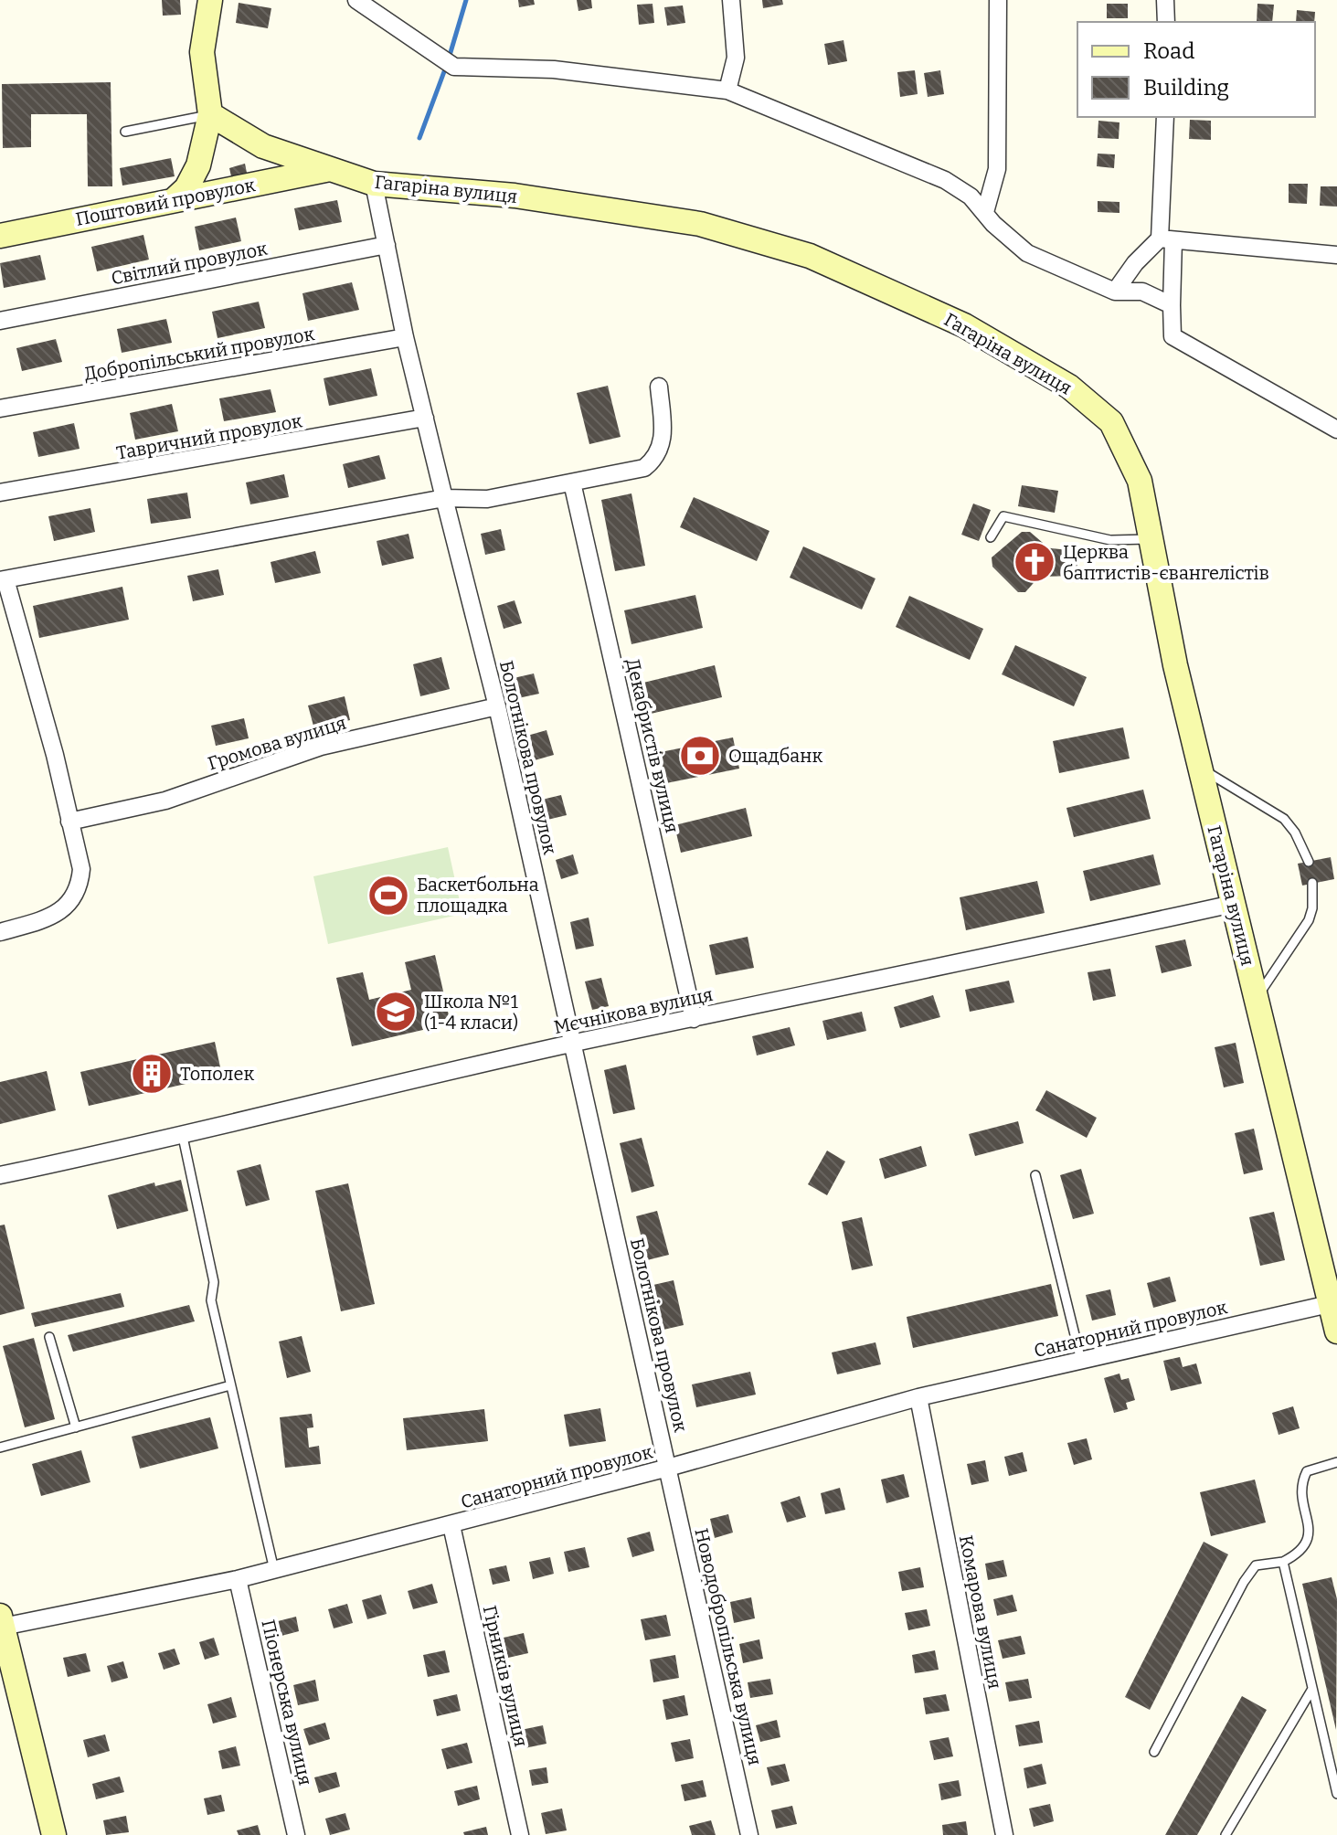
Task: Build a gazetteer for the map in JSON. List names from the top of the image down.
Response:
{
  "streets": {
    "main road": ["Гагаріна вулиця", "Поштовий провулок"],
    "street": [
      "Світлий провулок",
      "Добропільський провулок",
      "Тавричний провулок",
      "Громова вулиця",
      "Декабристів вулиця",
      "Болотнікова провулок",
      "Мєчнікова вулиця",
      "Санаторний провулок",
      "Комарова вулиця",
      "Новодобропільська вулиця",
      "Гірників вулиця",
      "Піонерська вулиця"
    ]
  },
  "crossings": [
    ["Гагаріна вулиця", "Поштовий провулок"],
    ["Гагаріна вулиця", "Болотнікова провулок"],
    ["Гагаріна вулиця", "Мєчнікова вулиця"],
    ["Гагаріна вулиця", "Санаторний провулок"],
    ["Світлий провулок", "Болотнікова провулок"],
    ["Добропільський провулок", "Болотнікова провулок"],
    ["Тавричний провулок", "Болотнікова провулок"],
    ["Громова вулиця", "Болотнікова провулок"],
    ["Декабристів вулиця", "Мєчнікова вулиця"],
    ["Болотнікова провулок", "Мєчнікова вулиця"],
    ["Болотнікова провулок", "Санаторний провулок"],
    ["Болотнікова провулок", "Новодобропільська вулиця"],
    ["Санаторний провулок", "Комарова вулиця"],
    ["Санаторний провулок", "Новодобропільська вулиця"],
    ["Санаторний провулок", "Гірників вулиця"],
    ["Санаторний провулок", "Піонерська вулиця"]
  ],
  "places": {
    "church": ["Церква баптистів-євангелістів"],
    "bank": ["Ощадбанк"],
    "sports": ["Баскетбольна площадка"],
    "school or university": ["Школа №1 (1-4 класи)"],
    "building": ["Тополек"]
  },
  "legend": ["Road", "Building"]
}
